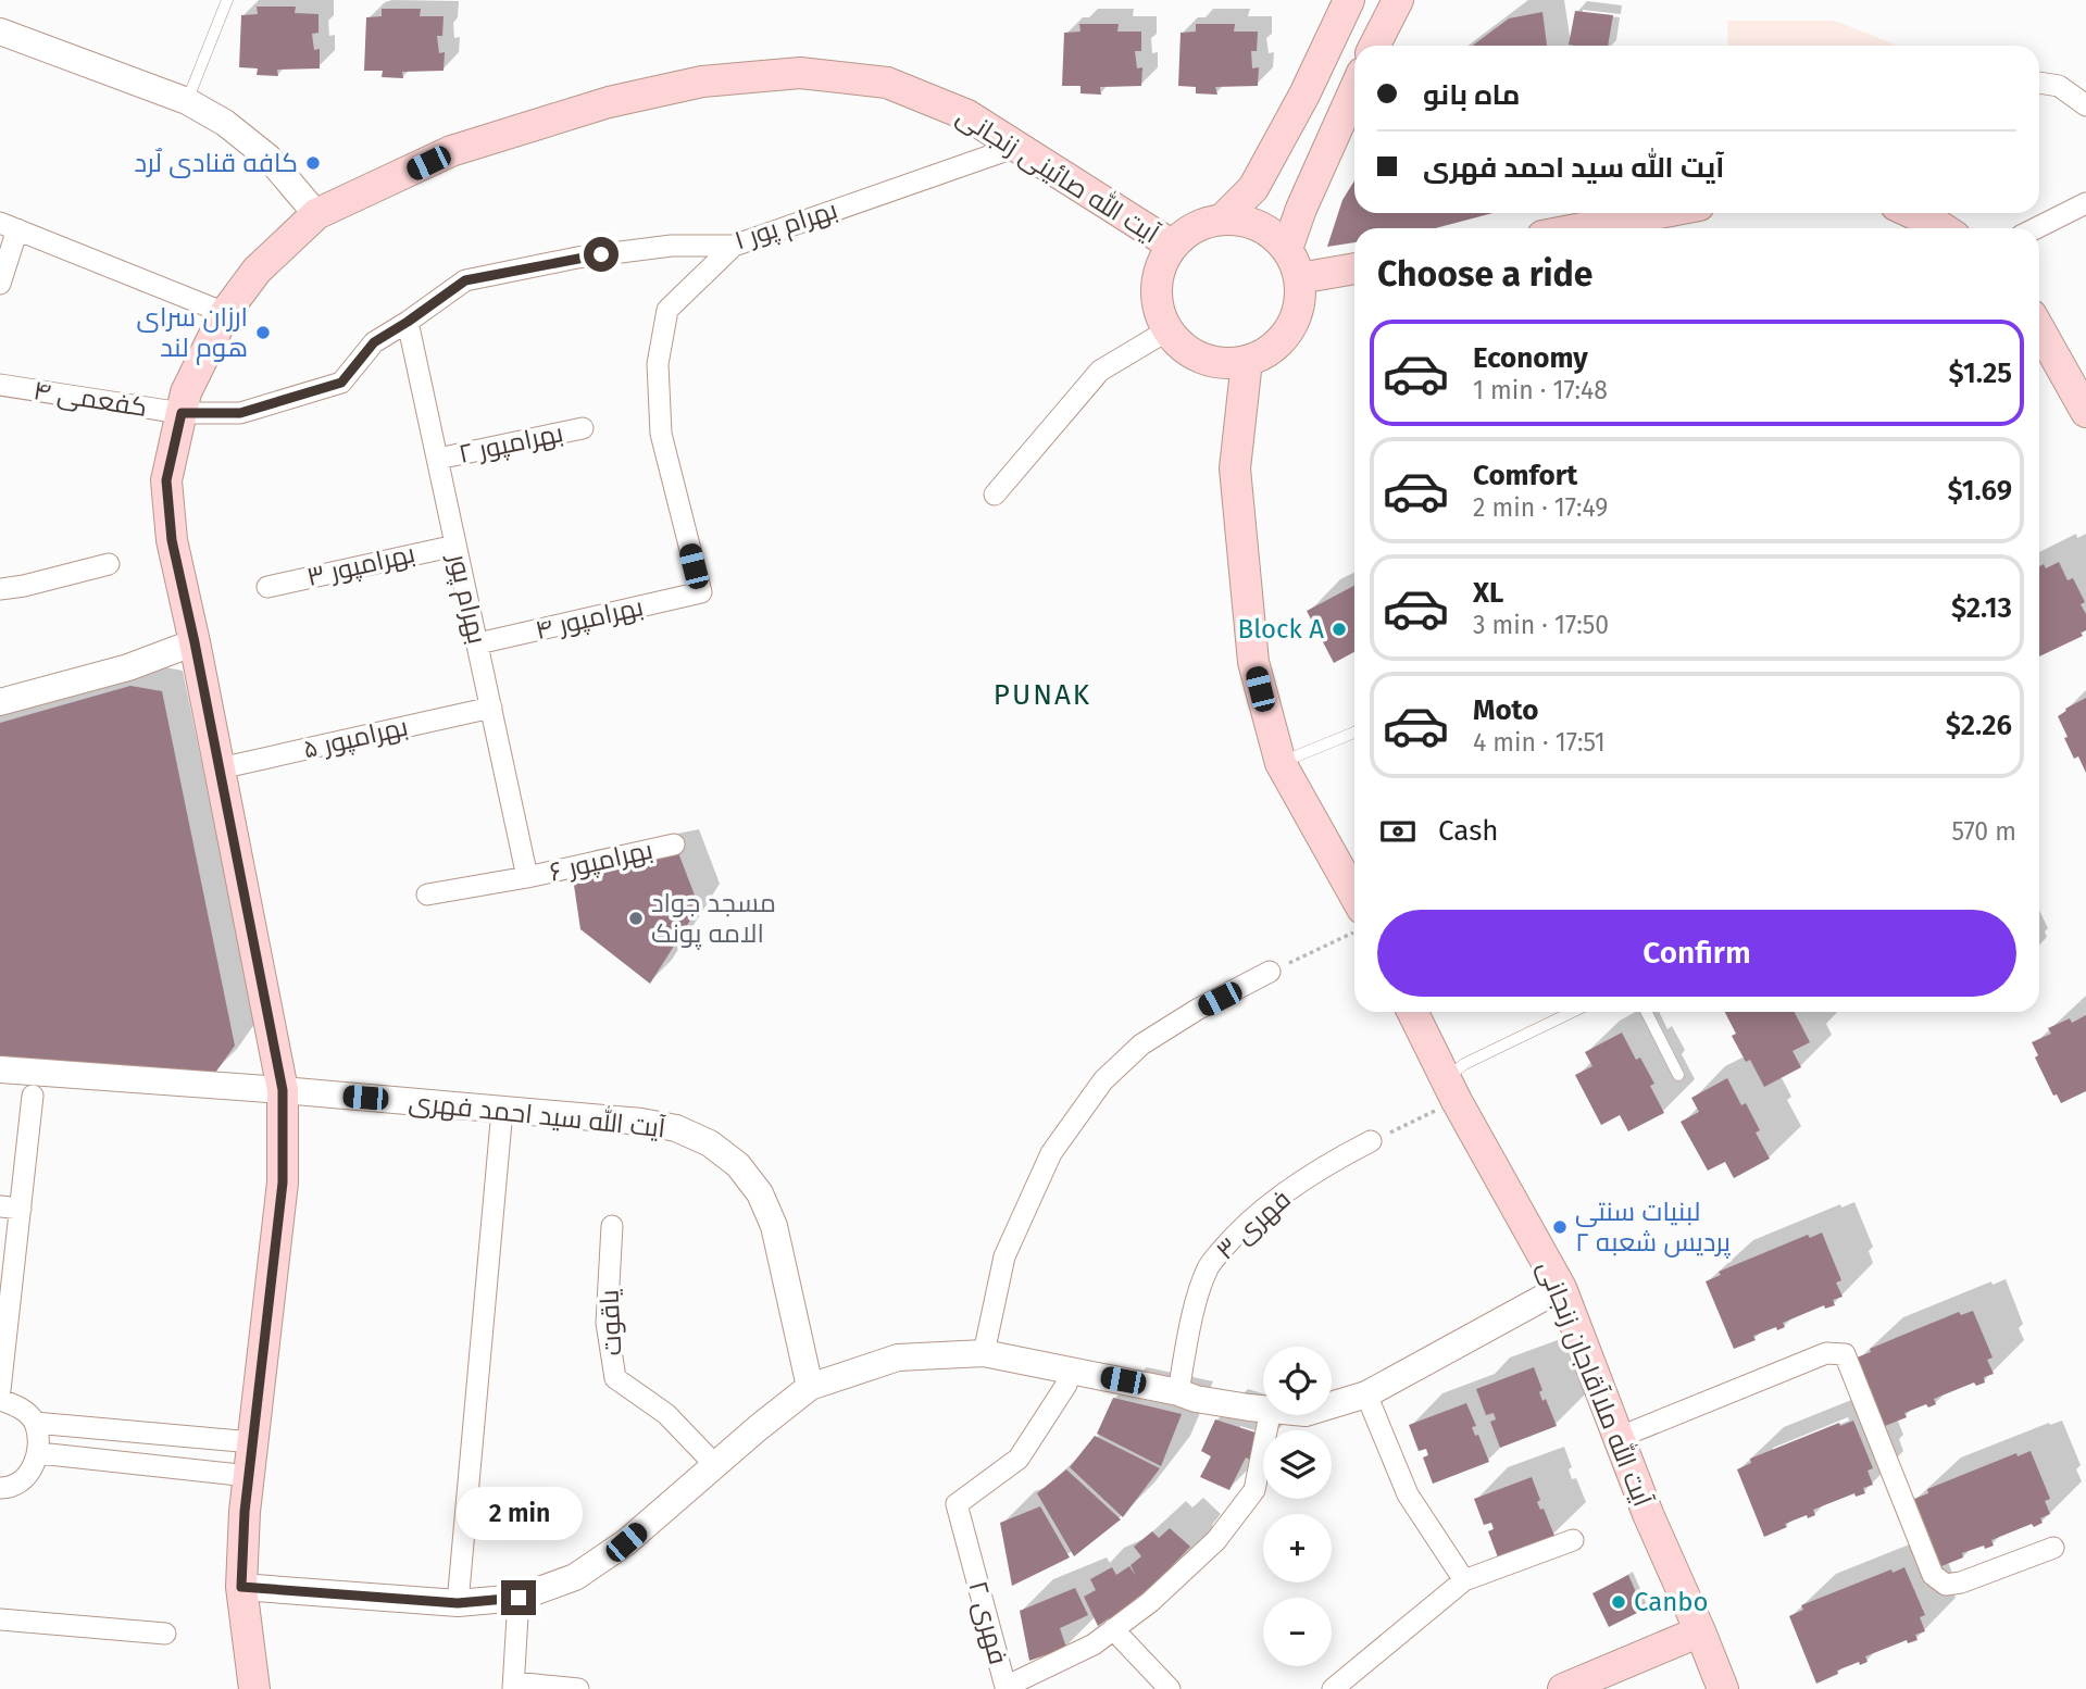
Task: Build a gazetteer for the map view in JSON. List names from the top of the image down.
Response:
{
  "streets": {
    "main road": ["آیت الله صائینی زنجانی", "آیت الله ملاآقاجان زنجانی"],
    "street": [
      "بهرام پور ۱",
      "کفعمی ۴",
      "بهرامپور ۲",
      "بهرامپور ۳",
      "بهرام پور",
      "بهرامپور ۴",
      "بهرامپور ۵",
      "بهرامپور ۶",
      "آیت الله سید احمد فهری",
      "فهری ۳",
      "یاقوت",
      "فهری ۲"
    ]
  },
  "crossings": [
    ["آیت الله صائینی زنجانی", "بهرام پور ۱"],
    ["آیت الله صائینی زنجانی", "کفعمی ۴"],
    ["آیت الله صائینی زنجانی", "بهرامپور ۵"],
    ["آیت الله صائینی زنجانی", "آیت الله سید احمد فهری"],
    ["بهرام پور ۱", "کفعمی ۴"],
    ["بهرام پور ۱", "بهرام پور"],
    ["بهرام پور ۱", "بهرامپور ۴"],
    ["بهرامپور ۲", "بهرام پور"],
    ["بهرامپور ۳", "بهرام پور"],
    ["بهرام پور", "بهرامپور ۴"],
    ["بهرام پور", "بهرامپور ۵"],
    ["بهرام پور", "بهرامپور ۶"]
  ],
  "districts": ["PUNAK"],
  "places": [
    "کافه قنادی لٌرد",
    "ارزان سرای هوم لند",
    "Block A",
    "مسجد جواد الامه پونک",
    "لبنیات سنتی پردیس شعبه ۲",
    "Canbo"
  ],
  "page": {
    "banner": ["ماه بانو", "آیت الله سید احمد فهری"],
    "heading": "Choose a ride",
    "list": [
      {
        "name": "Economy",
        "note": "1 min · 17:48",
        "value": "$1.25"
      },
      {
        "name": "Comfort",
        "note": "2 min · 17:49",
        "value": "$1.69"
      },
      {
        "name": "XL",
        "note": "3 min · 17:50",
        "value": "$2.13"
      },
      {
        "name": "Moto",
        "note": "4 min · 17:51",
        "value": "$2.26"
      }
    ],
    "pay": ["Cash", "570 m"],
    "buttons": "Confirm",
    "map_buttons": ["+", "−"],
    "bubble": "2 min"
  }
}
